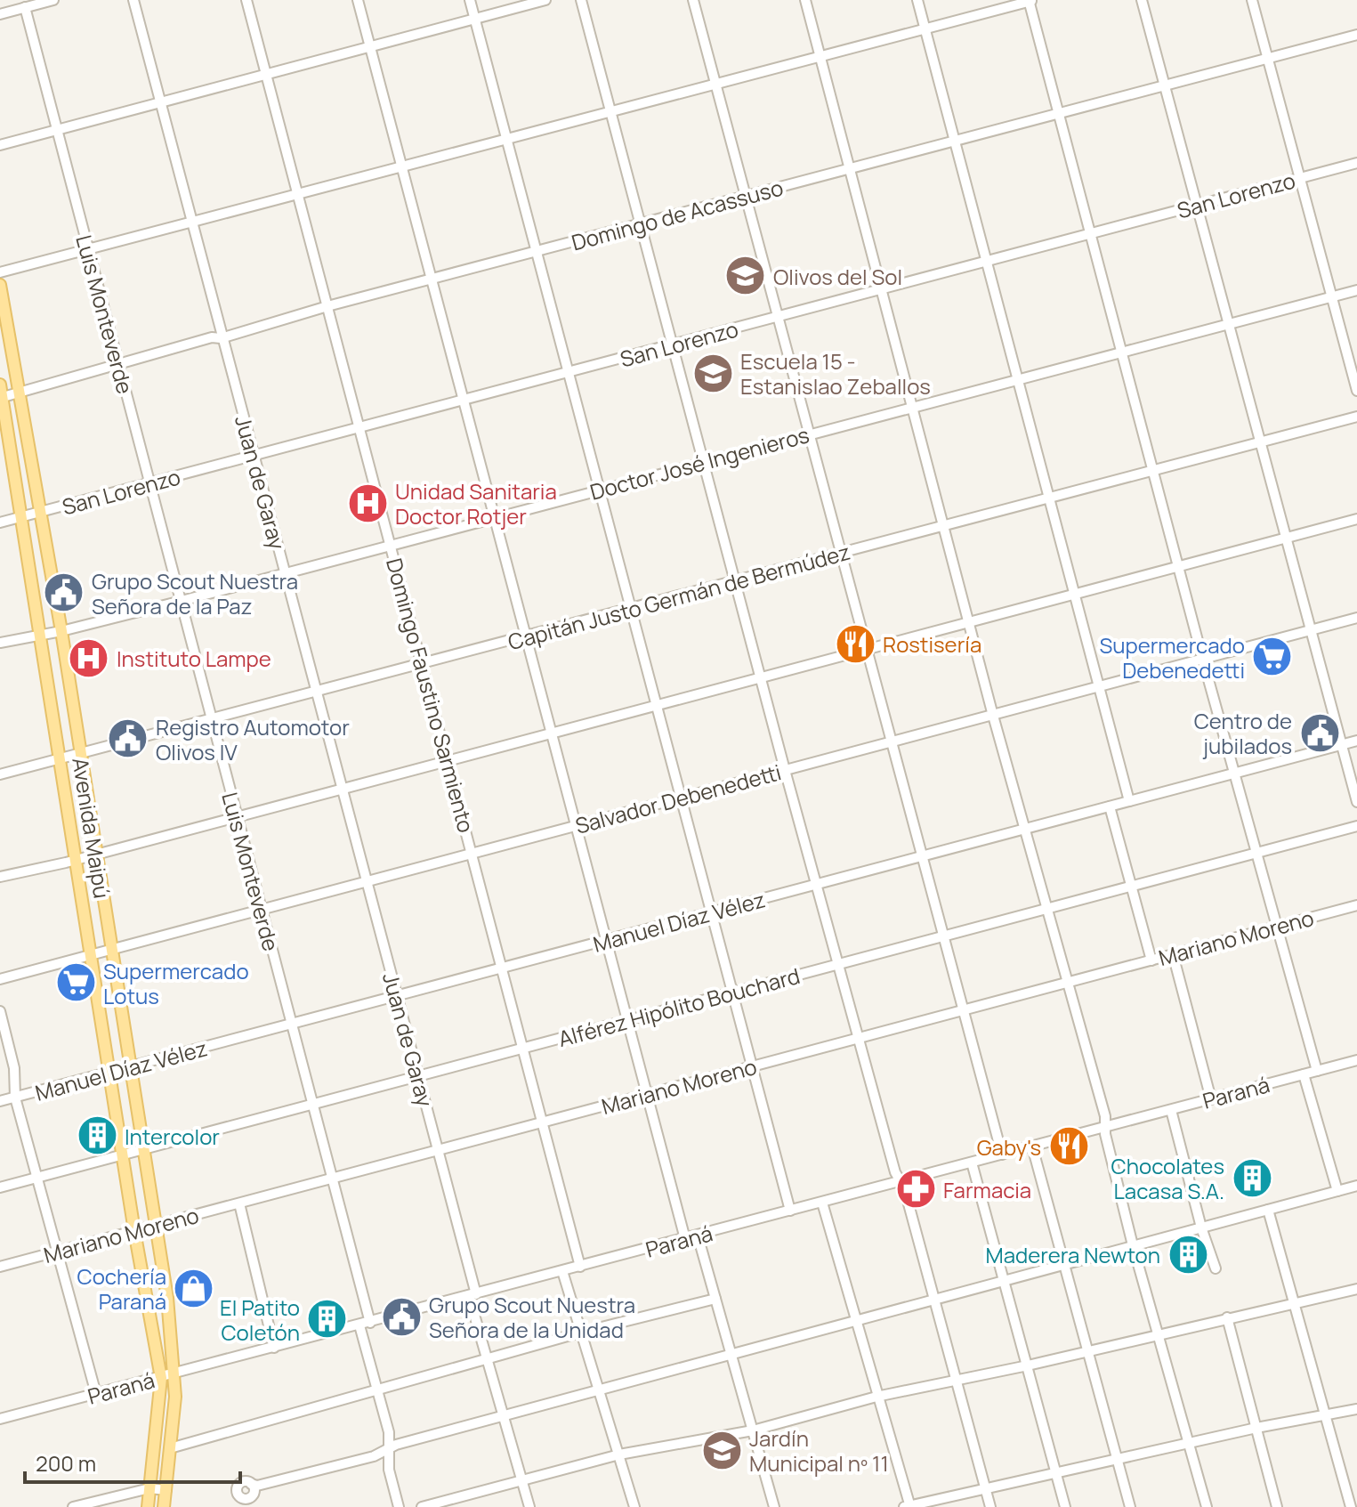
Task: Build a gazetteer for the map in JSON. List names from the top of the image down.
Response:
{
  "streets": {
    "main road": ["Avenida Maipú"],
    "street": [
      "San Lorenzo",
      "Domingo de Acassuso",
      "Luis Monteverde",
      "Doctor José Ingenieros",
      "Juan de Garay",
      "Capitán Justo Germán de Bermúdez",
      "Domingo Faustino Sarmiento",
      "Salvador Debenedetti",
      "Manuel Díaz Vélez",
      "Mariano Moreno",
      "Alférez Hipólito Bouchard",
      "Paraná"
    ]
  },
  "crossings": [
    ["San Lorenzo", "Luis Monteverde"],
    ["San Lorenzo", "Juan de Garay"],
    ["San Lorenzo", "Domingo Faustino Sarmiento"],
    ["San Lorenzo", "Avenida Maipú"],
    ["Domingo de Acassuso", "Luis Monteverde"],
    ["Domingo de Acassuso", "Juan de Garay"],
    ["Domingo de Acassuso", "Domingo Faustino Sarmiento"],
    ["Domingo de Acassuso", "Avenida Maipú"],
    ["Luis Monteverde", "Doctor José Ingenieros"],
    ["Luis Monteverde", "Capitán Justo Germán de Bermúdez"],
    ["Luis Monteverde", "Salvador Debenedetti"],
    ["Luis Monteverde", "Manuel Díaz Vélez"],
    ["Luis Monteverde", "Mariano Moreno"],
    ["Luis Monteverde", "Alférez Hipólito Bouchard"],
    ["Luis Monteverde", "Paraná"],
    ["Doctor José Ingenieros", "Juan de Garay"],
    ["Doctor José Ingenieros", "Domingo Faustino Sarmiento"],
    ["Doctor José Ingenieros", "Avenida Maipú"],
    ["Juan de Garay", "Capitán Justo Germán de Bermúdez"],
    ["Juan de Garay", "Salvador Debenedetti"],
    ["Juan de Garay", "Manuel Díaz Vélez"],
    ["Juan de Garay", "Mariano Moreno"],
    ["Juan de Garay", "Alférez Hipólito Bouchard"],
    ["Juan de Garay", "Paraná"],
    ["Capitán Justo Germán de Bermúdez", "Domingo Faustino Sarmiento"],
    ["Capitán Justo Germán de Bermúdez", "Avenida Maipú"],
    ["Domingo Faustino Sarmiento", "Salvador Debenedetti"],
    ["Domingo Faustino Sarmiento", "Manuel Díaz Vélez"],
    ["Domingo Faustino Sarmiento", "Mariano Moreno"],
    ["Domingo Faustino Sarmiento", "Alférez Hipólito Bouchard"],
    ["Domingo Faustino Sarmiento", "Paraná"],
    ["Salvador Debenedetti", "Avenida Maipú"],
    ["Avenida Maipú", "Manuel Díaz Vélez"],
    ["Avenida Maipú", "Mariano Moreno"],
    ["Avenida Maipú", "Alférez Hipólito Bouchard"],
    ["Avenida Maipú", "Paraná"]
  ],
  "places": {
    "school or university": ["Olivos del Sol", "Escuela 15 - Estanislao Zeballos", "Jardín Municipal nº 11"],
    "hospital": ["Unidad Sanitaria Doctor Rotjer", "Instituto Lampe"],
    "public building": [
      "Grupo Scout Nuestra Señora de la Paz",
      "Centro de jubilados",
      "Registro Automotor Olivos IV",
      "Grupo Scout Nuestra Señora de la Unidad"
    ],
    "restaurant": ["Rostisería", "Gaby's"],
    "supermarket": ["Supermercado Debenedetti", "Supermercado Lotus"],
    "building": [
      "Intercolor",
      "Chocolates Lacasa S.A.",
      "Maderera Newton",
      "El Patito Coletón"
    ],
    "pharmacy": ["Farmacia"],
    "shop": ["Cochería Paraná"]
  },
  "scale_bar": "200 m"
}
